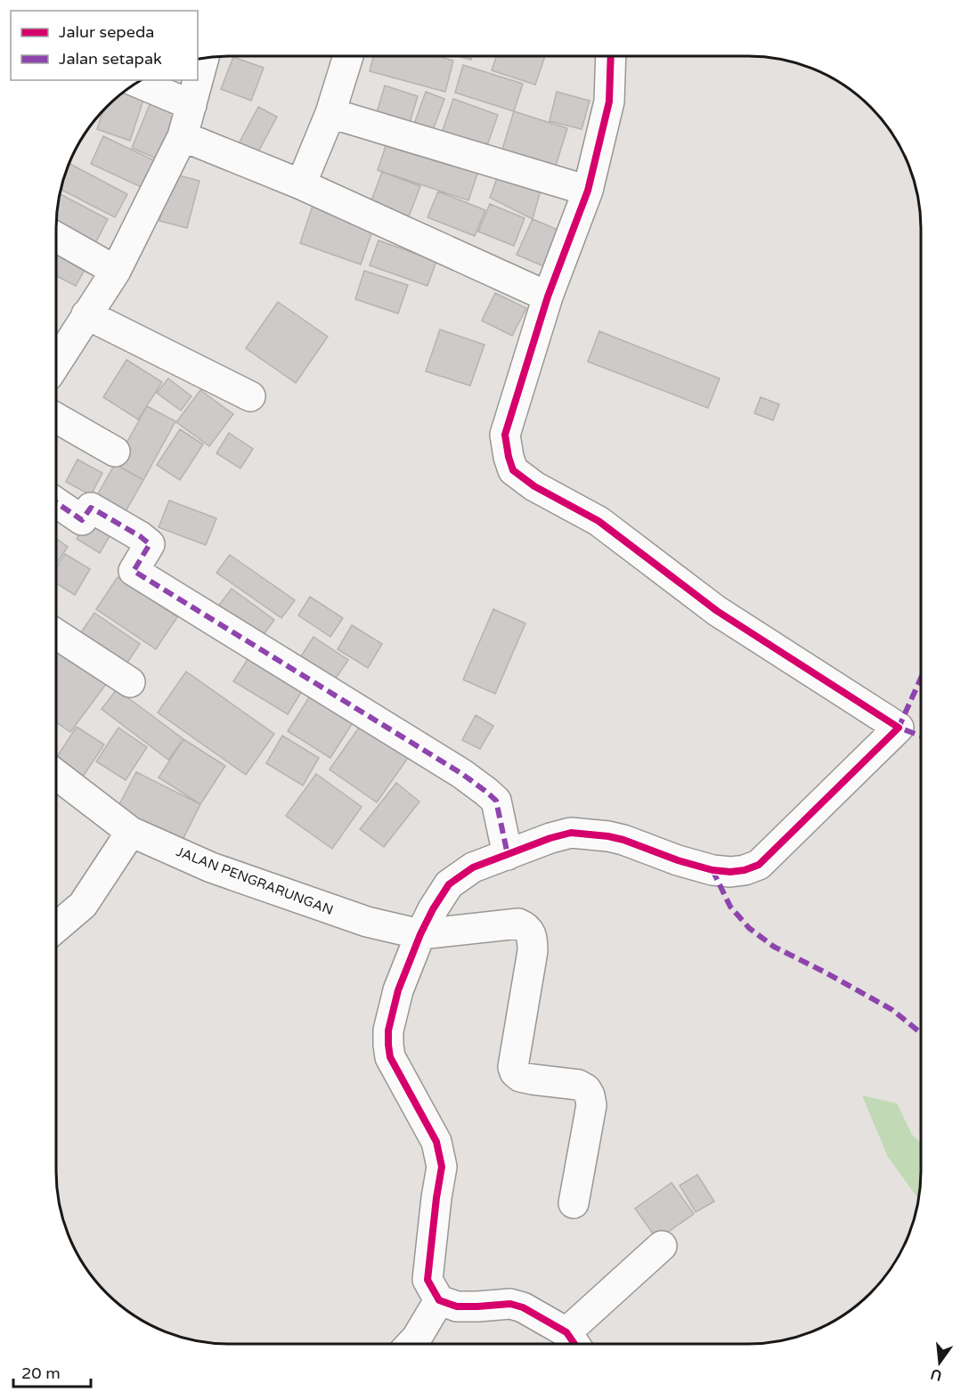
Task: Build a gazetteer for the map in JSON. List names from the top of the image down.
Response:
{
  "streets": {
    "street": ["JALAN PENGRARUNGAN"]
  },
  "legend": ["Jalur sepeda", "Jalan setapak"],
  "scale_bar": "20 m",
  "north": "bottom"
}
